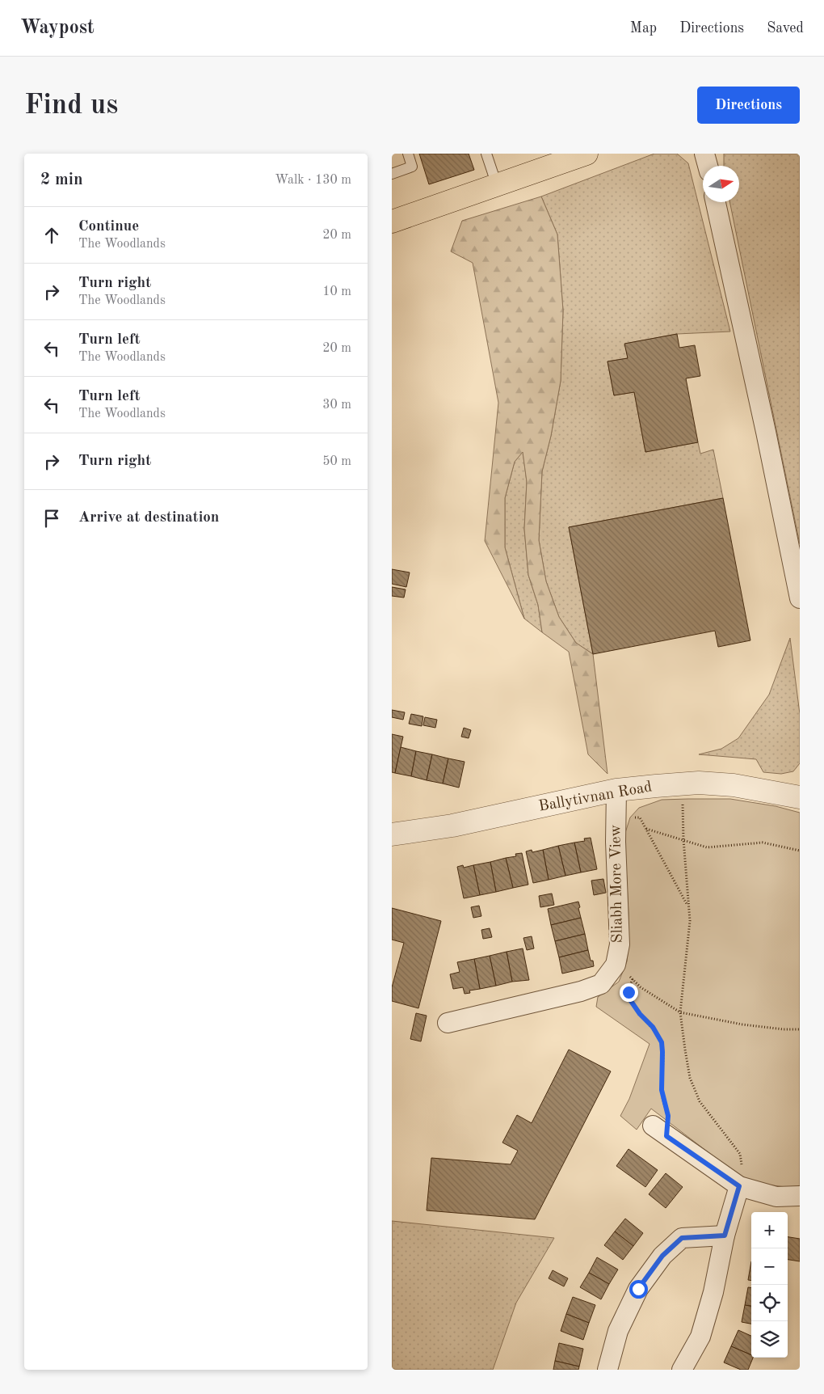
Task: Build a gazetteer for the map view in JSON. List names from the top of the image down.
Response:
{
  "streets": {
    "street": ["Ballytivnan Road", "Sliabh More View"]
  },
  "crossings": [
    ["Ballytivnan Road", "Sliabh More View"]
  ],
  "north": "right",
  "page": {
    "header": "Waypost",
    "nav": ["Map", "Directions", "Saved"],
    "buttons": "Directions",
    "title": "Find us",
    "heading": ["2 min", "Walk · 130 m"],
    "list": [
      ["Continue", "The Woodlands", "20 m"],
      ["Turn right", "The Woodlands", "10 m"],
      ["Turn left", "The Woodlands", "20 m"],
      ["Turn left", "The Woodlands", "30 m"],
      ["Turn right", "50 m"],
      "Arrive at destination"
    ],
    "map_buttons": ["+", "−"]
  }
}
